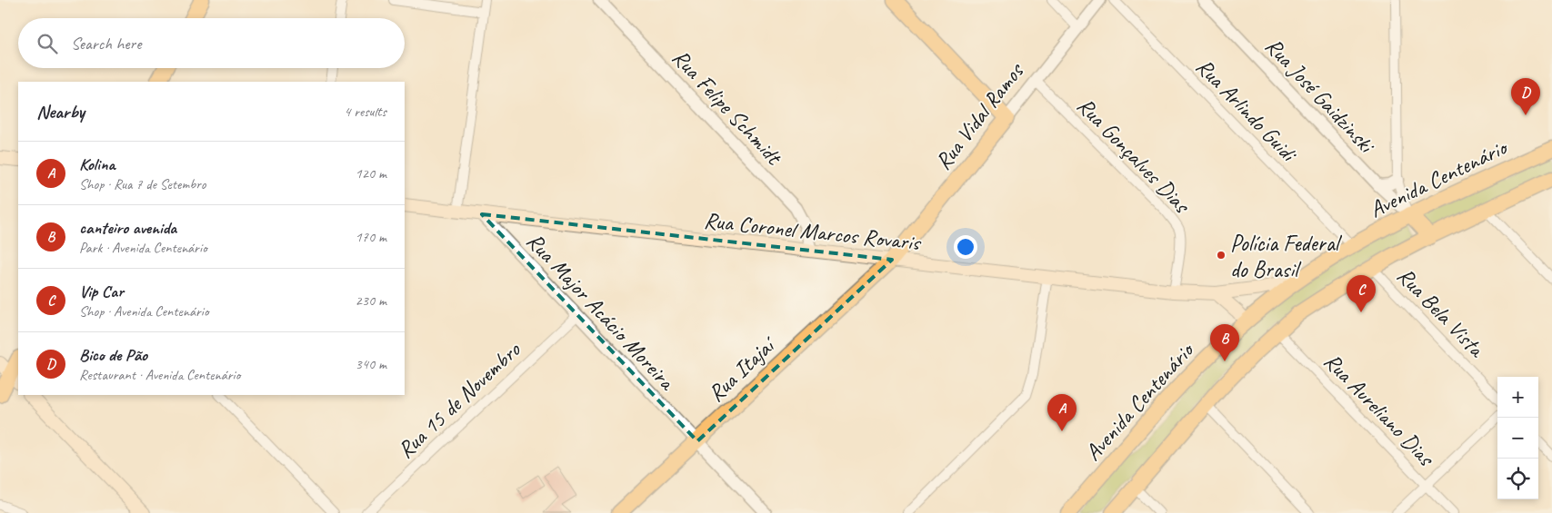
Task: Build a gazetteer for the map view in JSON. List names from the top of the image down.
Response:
{
  "streets": {
    "main road": [
      "Rua Vidal Ramos",
      "Avenida Centenário",
      "Rua Coronel Marcos Rovaris",
      "Rua Itajaí"
    ],
    "street": [
      "Rua José Gaidzinski",
      "Rua Felipe Schmidt",
      "Rua Arlindo Guidi",
      "Rua Gonçalves Dias",
      "Rua Major Acácio Moreira",
      "Rua Bela Vista",
      "Rua 15 de Novembro",
      "Rua Aureliano Dias"
    ]
  },
  "crossings": [
    ["Rua José Gaidzinski", "Avenida Centenário"],
    ["Rua Felipe Schmidt", "Rua Coronel Marcos Rovaris"],
    ["Rua Arlindo Guidi", "Avenida Centenário"],
    ["Rua Vidal Ramos", "Rua Gonçalves Dias"],
    ["Rua Vidal Ramos", "Rua Coronel Marcos Rovaris"],
    ["Rua Vidal Ramos", "Rua Itajaí"],
    ["Rua Gonçalves Dias", "Rua Coronel Marcos Rovaris"],
    ["Avenida Centenário", "Rua Coronel Marcos Rovaris"],
    ["Rua Coronel Marcos Rovaris", "Rua Major Acácio Moreira"],
    ["Rua Coronel Marcos Rovaris", "Rua Itajaí"],
    ["Rua Major Acácio Moreira", "Rua Itajaí"],
    ["Rua Major Acácio Moreira", "Rua 15 de Novembro"]
  ],
  "places": ["Polícia Federal do Brasil"],
  "page": {
    "search": "Search here",
    "pins": [
      "D",
      "C",
      "B",
      "A"
    ],
    "heading": ["Nearby", "4 results"],
    "list": [
      {
        "mark": "A",
        "name": "Kolina",
        "note": "Shop · Rua 7 de Setembro",
        "value": "120 m"
      },
      {
        "mark": "B",
        "name": "canteiro avenida",
        "note": "Park · Avenida Centenário",
        "value": "170 m"
      },
      {
        "mark": "C",
        "name": "Vip Car",
        "note": "Shop · Avenida Centenário",
        "value": "230 m"
      },
      {
        "mark": "D",
        "name": "Bico de Pão",
        "note": "Restaurant · Avenida Centenário",
        "value": "340 m"
      }
    ],
    "map_buttons": ["+", "−"]
  }
}
